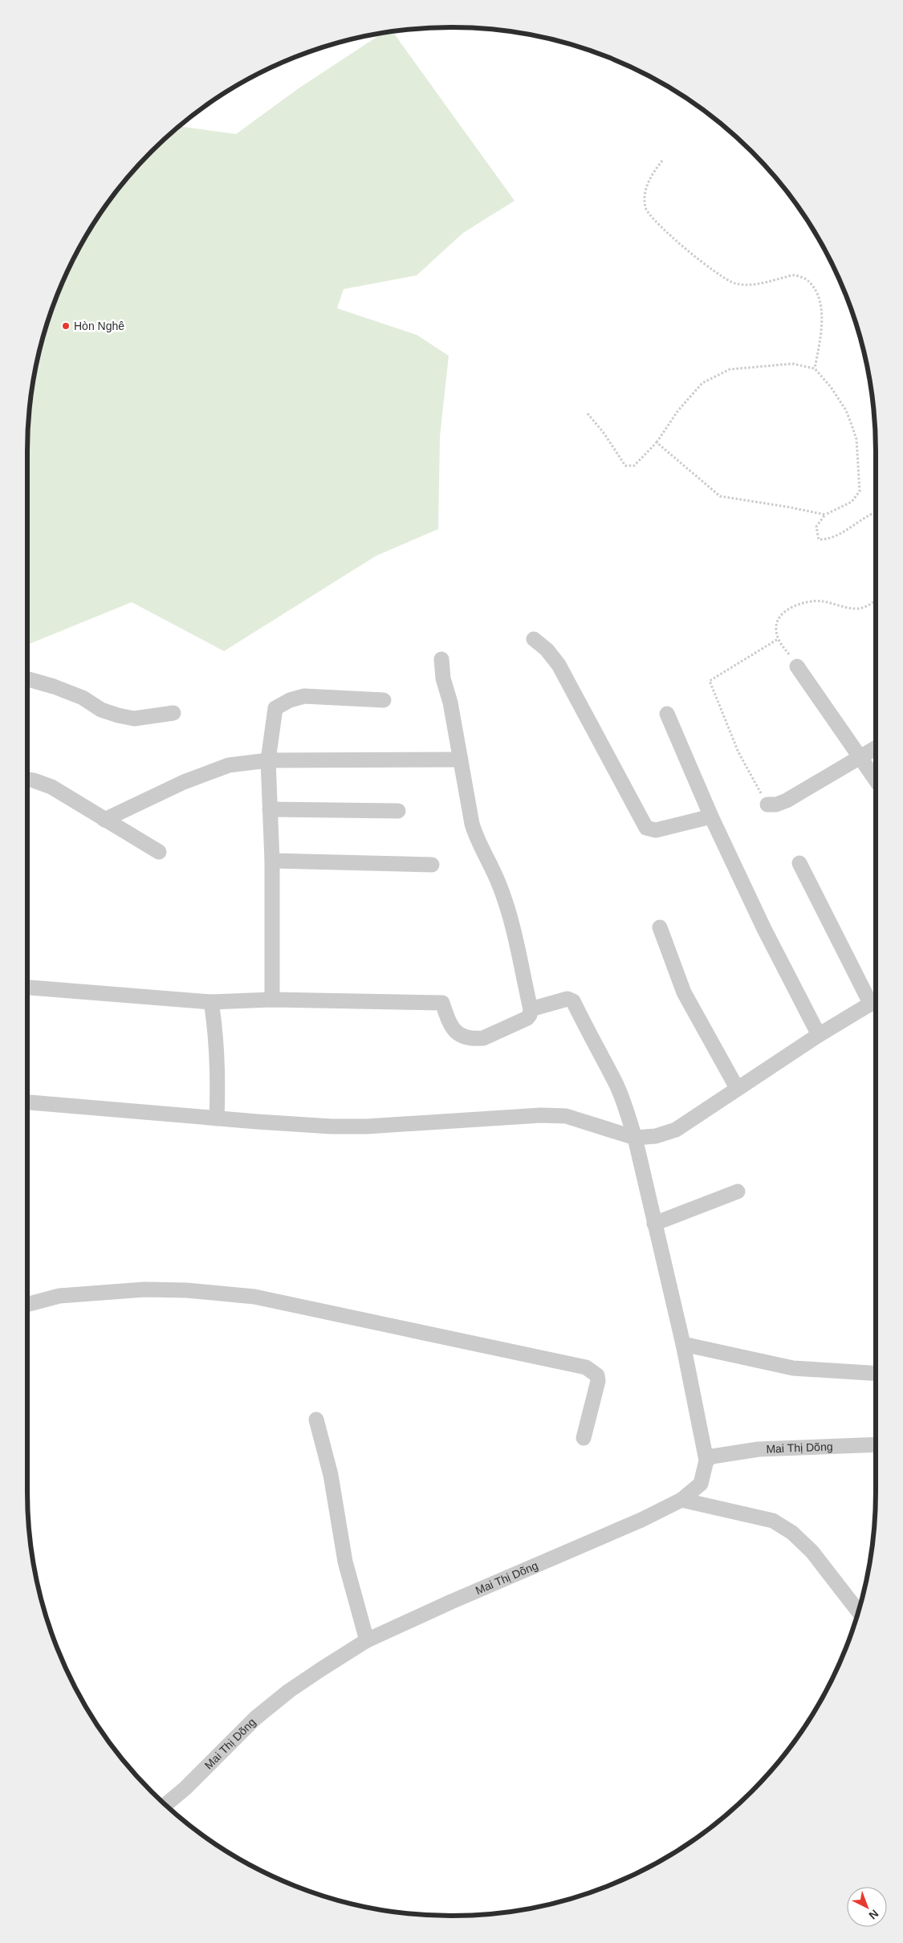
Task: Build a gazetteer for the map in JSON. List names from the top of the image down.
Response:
{
  "streets": {
    "street": ["Mai Thị Dõng"]
  },
  "places": ["Hòn Nghê"],
  "north": "bottom right"
}
